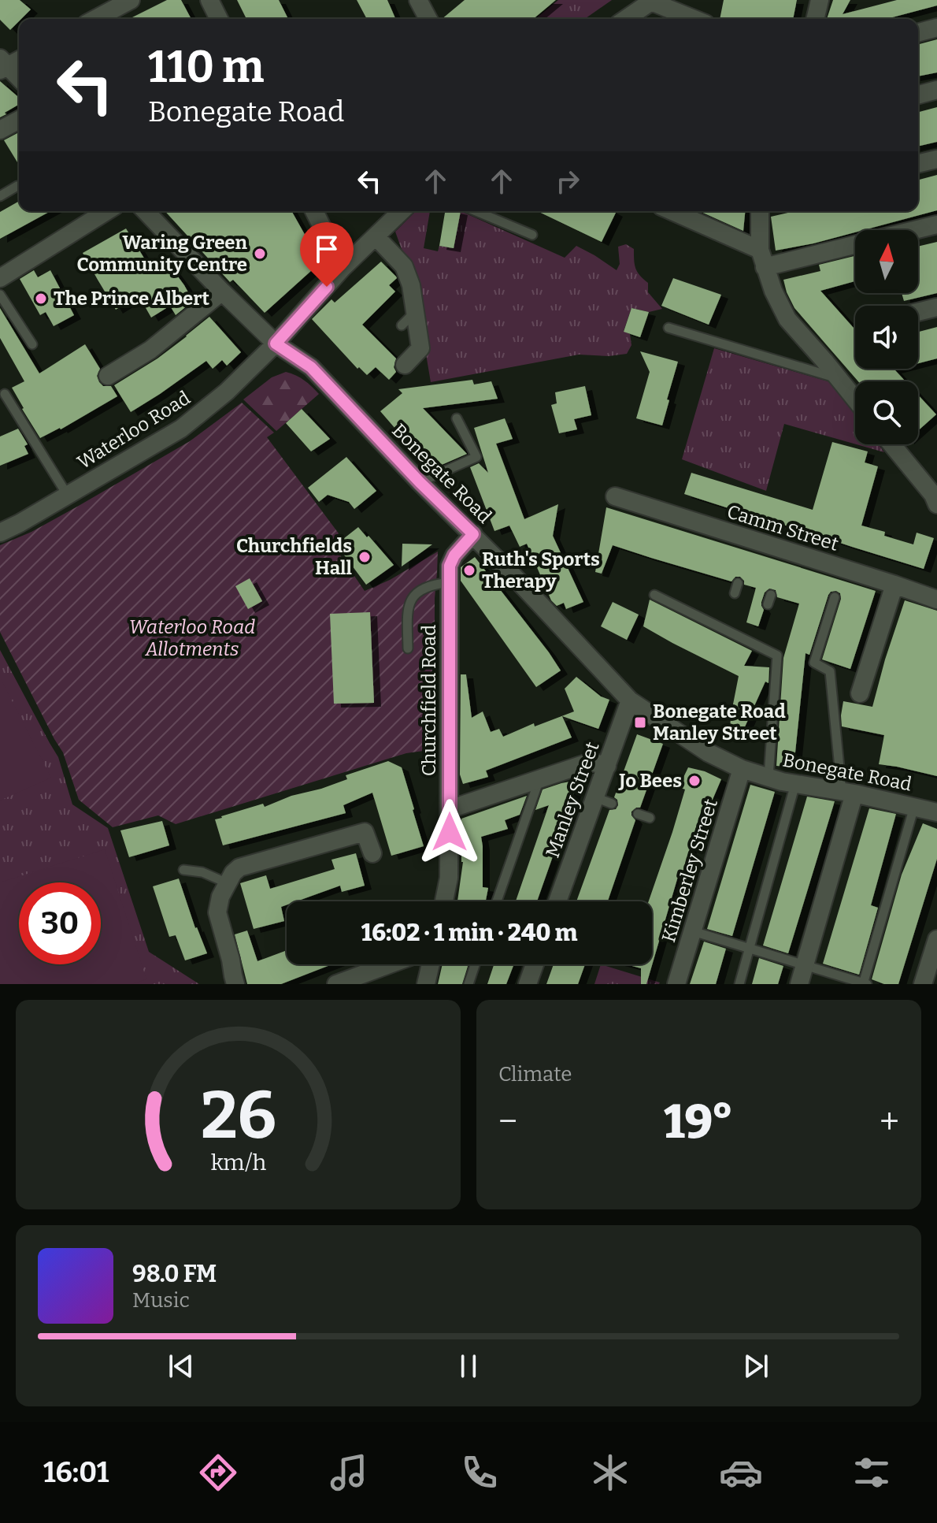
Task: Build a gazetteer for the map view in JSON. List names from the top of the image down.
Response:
{
  "streets": {
    "street": [
      "Waterloo Road",
      "Bonegate Road",
      "Camm Street",
      "Churchfield Road",
      "Manley Street",
      "Kimberley Street"
    ]
  },
  "crossings": [
    ["Waterloo Road", "Bonegate Road"],
    ["Bonegate Road", "Churchfield Road"],
    ["Bonegate Road", "Manley Street"],
    ["Bonegate Road", "Kimberley Street"]
  ],
  "parks": ["Waterloo Road Allotments"],
  "places": {
    "other": [
      "Waring Green Community Centre",
      "The Prince Albert",
      "Churchfields Hall",
      "Ruth's Sports Therapy",
      "Jo Bees"
    ],
    "transit": ["Bonegate Road Manley Street"]
  },
  "north": "top",
  "page": {
    "turn": ["110 m", "Bonegate Road"],
    "limit": "30",
    "trip": "16:02 · 1 min · 240 m",
    "tile": "Climate",
    "heat": ["−", "19°", "+"],
    "song": ["98.0 FM", "Music"],
    "tabs": "16:01",
    "gauge": ["26", "km/h"]
  }
}
